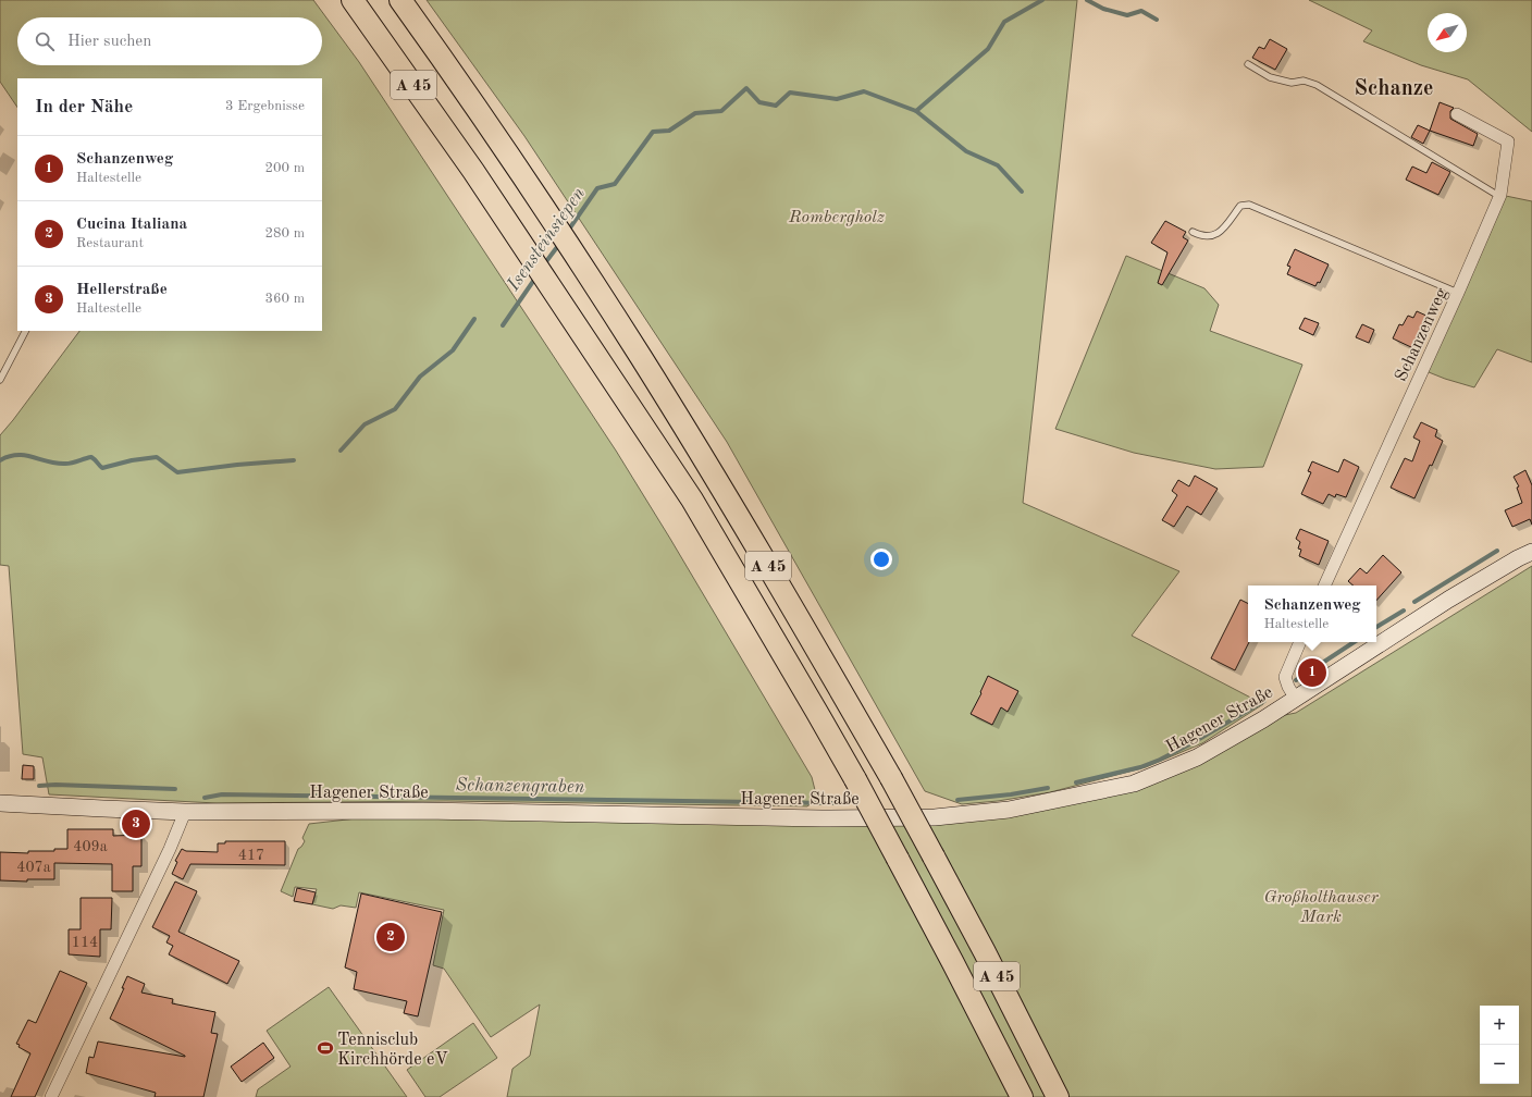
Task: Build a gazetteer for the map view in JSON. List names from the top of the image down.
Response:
{
  "streets": {
    "highway": ["A 45"],
    "main road": ["Hagener Straße"],
    "street": ["Schanzenweg"]
  },
  "districts": ["Schanze"],
  "water": ["Isensteinsiepen", "Schanzengraben"],
  "parks": ["Rombergholz", "Großholthauser Mark"],
  "places": {
    "sports": ["Tennisclub Kirchhörde eV"]
  },
  "house_numbers": [
    "409a",
    "417",
    "407a",
    "114"
  ],
  "north": "bottom left",
  "page": {
    "search": "Hier suchen",
    "heading": ["In der Nähe", "3 Ergebnisse"],
    "list": [
      {
        "mark": "1",
        "name": "Schanzenweg",
        "note": "Haltestelle",
        "value": "200 m"
      },
      {
        "mark": "2",
        "name": "Cucina Italiana",
        "note": "Restaurant",
        "value": "280 m"
      },
      {
        "mark": "3",
        "name": "Hellerstraße",
        "note": "Haltestelle",
        "value": "360 m"
      }
    ],
    "popup": ["Schanzenweg", "Haltestelle"],
    "pins": ["1", "3", "2"],
    "map_buttons": ["+", "−"]
  }
}
